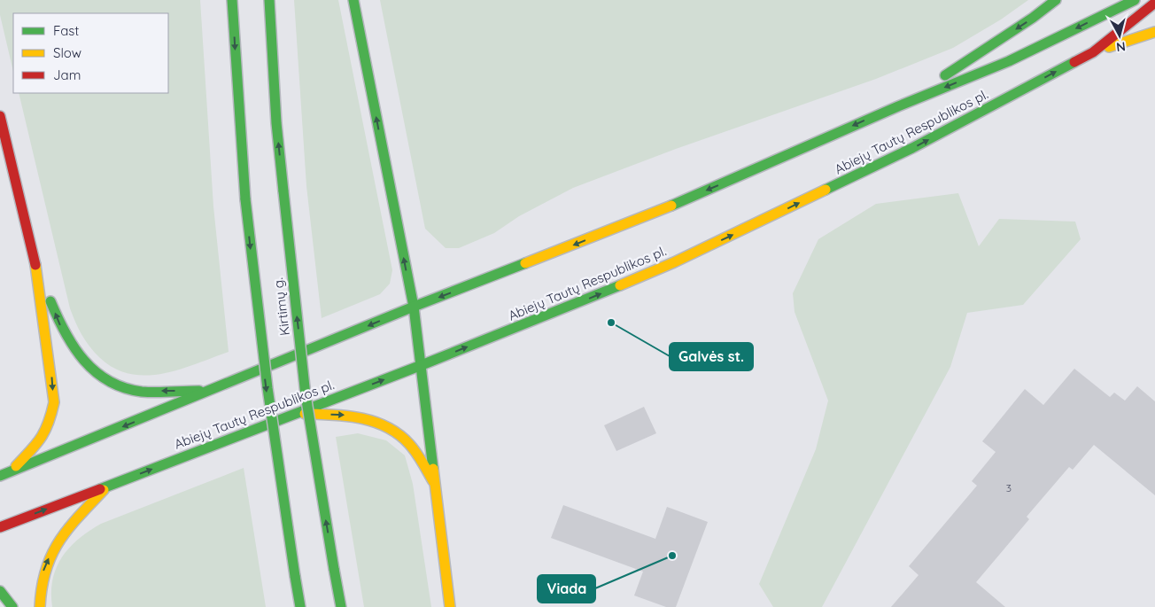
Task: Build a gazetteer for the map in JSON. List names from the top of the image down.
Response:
{
  "streets": {
    "highway": ["Abiejų Tautų Respublikos pl.", "Kirtimų g."]
  },
  "places": ["Galvės st.", "Viada"],
  "house_numbers": ["3"],
  "legend": ["Fast", "Slow", "Jam"],
  "north": "bottom"
}
